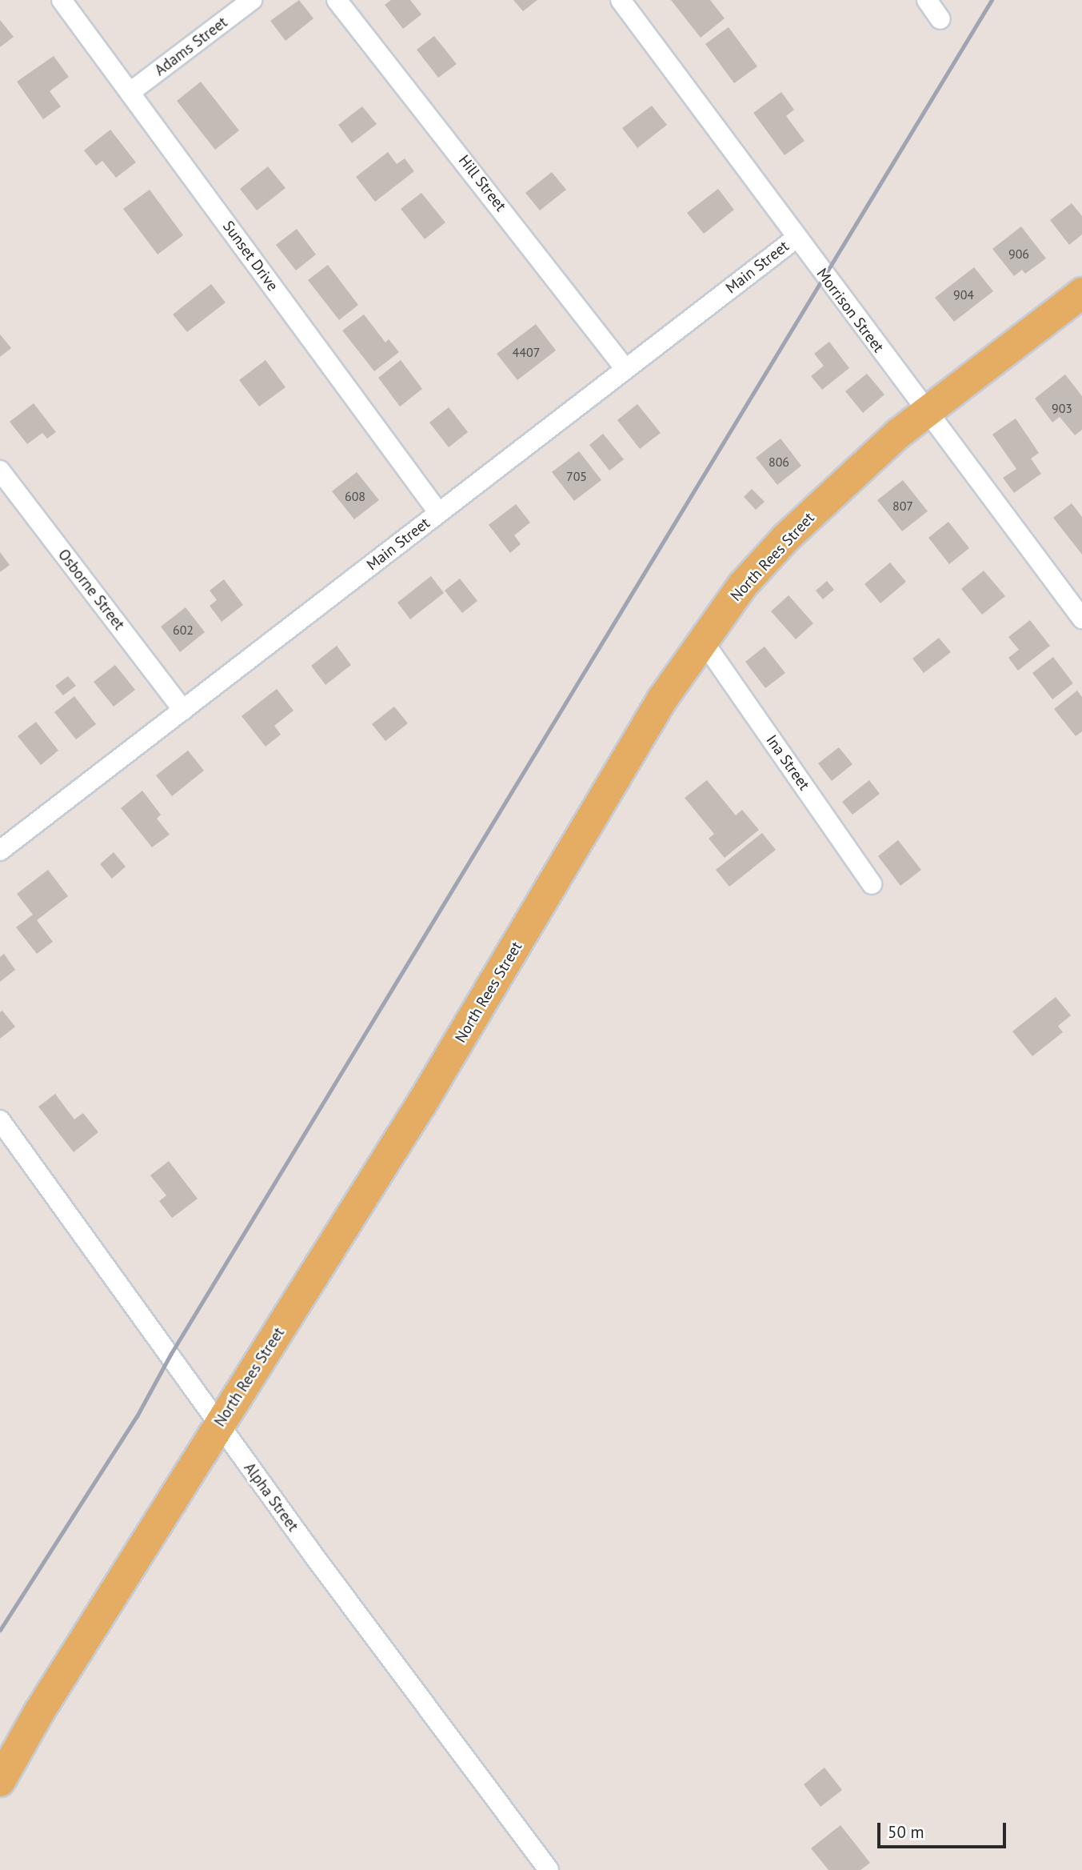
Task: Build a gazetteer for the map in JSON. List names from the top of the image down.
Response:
{
  "streets": {
    "main road": ["North Rees Street"],
    "street": [
      "Adams Street",
      "Hill Street",
      "Sunset Drive",
      "Main Street",
      "Morrison Street",
      "Osborne Street",
      "Ina Street",
      "Alpha Street"
    ]
  },
  "crossings": [
    ["Adams Street", "Sunset Drive"],
    ["Hill Street", "Main Street"],
    ["Sunset Drive", "Main Street"],
    ["Main Street", "Morrison Street"],
    ["Main Street", "Osborne Street"],
    ["Morrison Street", "North Rees Street"],
    ["North Rees Street", "Ina Street"],
    ["North Rees Street", "Alpha Street"]
  ],
  "house_numbers": [
    "906",
    "904",
    "4407",
    "903",
    "806",
    "705",
    "608",
    "807",
    "602"
  ],
  "scale_bar": "50 m"
}
